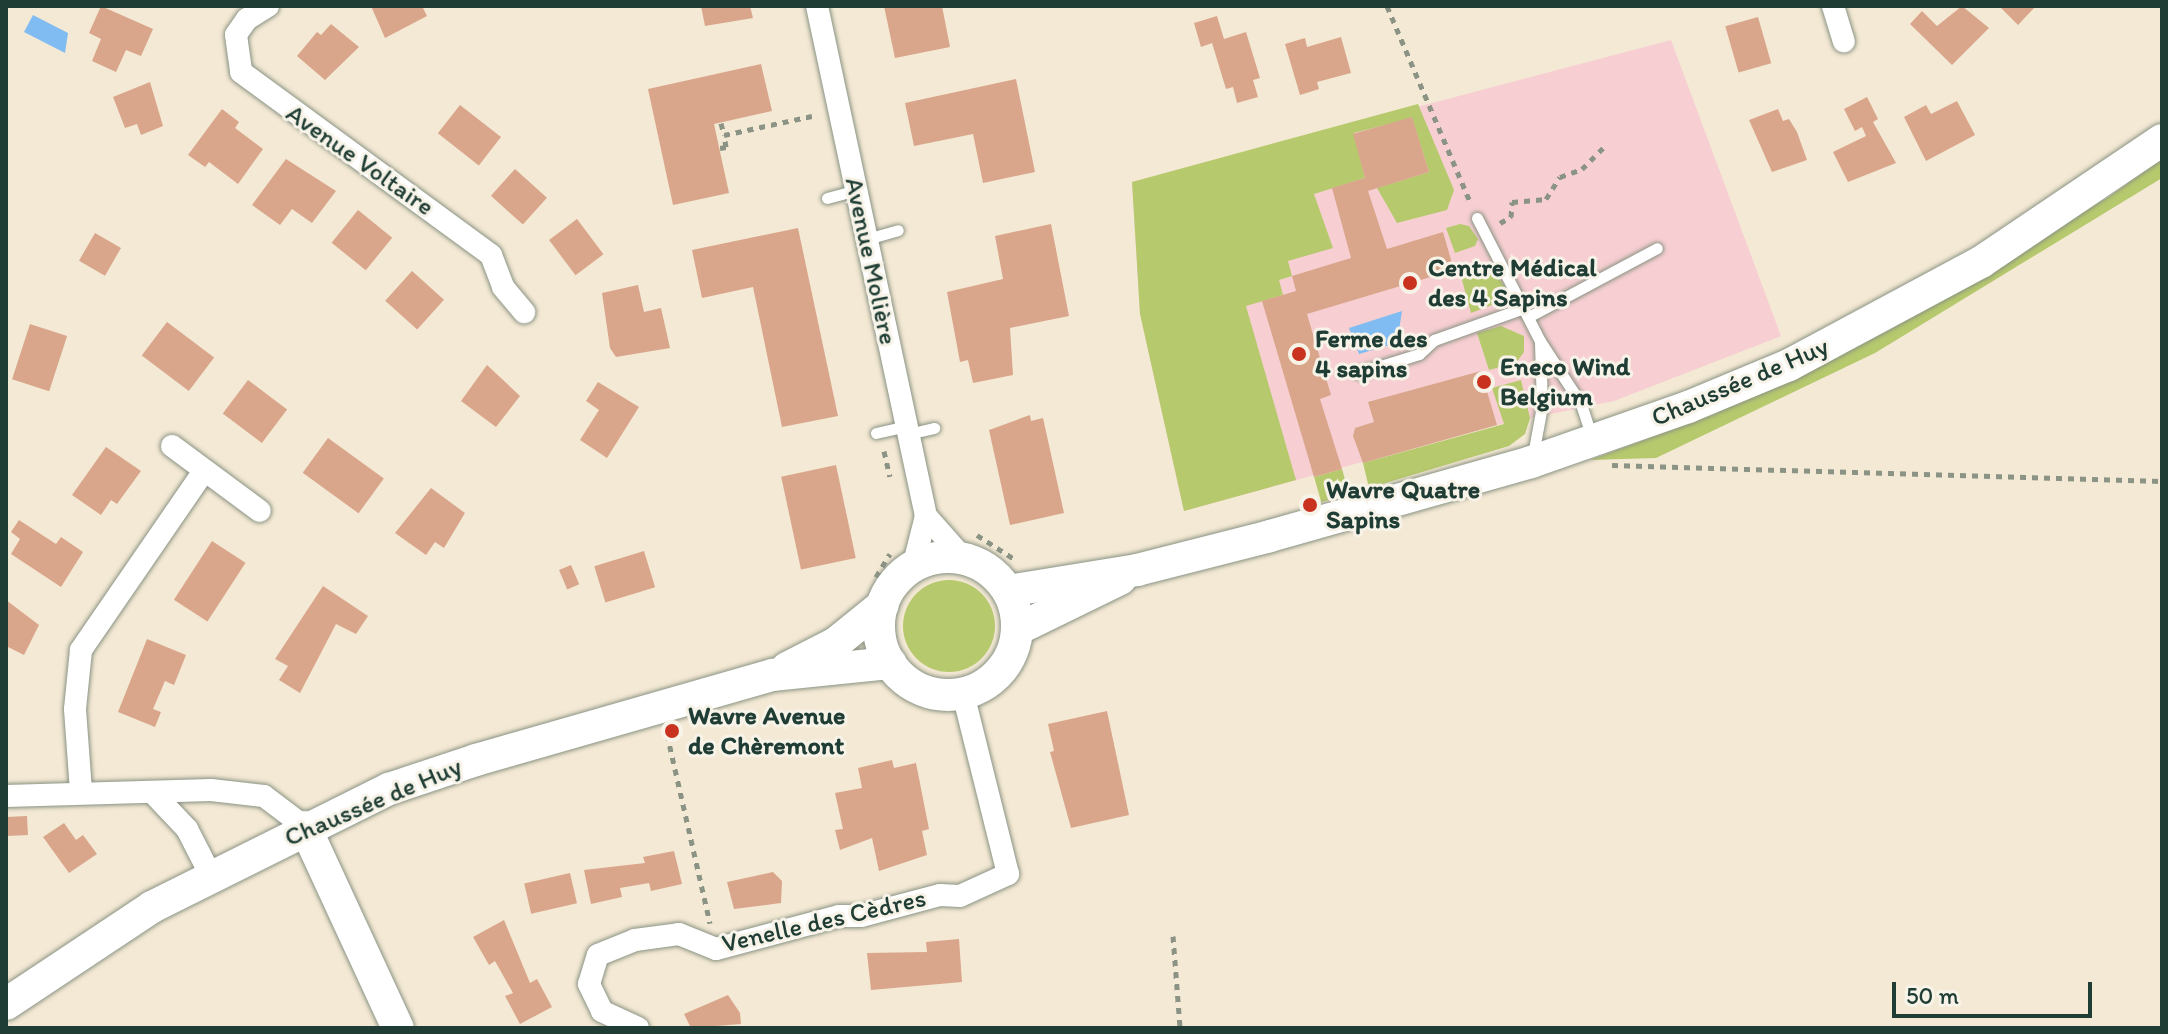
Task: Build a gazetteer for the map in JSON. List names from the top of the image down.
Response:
{
  "streets": {
    "main road": ["Chaussée de Huy"],
    "street": ["Avenue Voltaire", "Avenue Molière", "Venelle des Cèdres"]
  },
  "crossings": [
    ["Avenue Molière", "Chaussée de Huy"],
    ["Avenue Molière", "Venelle des Cèdres"],
    ["Chaussée de Huy", "Venelle des Cèdres"]
  ],
  "places": [
    "Centre Médical des 4 Sapins",
    "Ferme des 4 sapins",
    "Eneco Wind Belgium",
    "Wavre Quatre Sapins",
    "Wavre Avenue de Chèremont"
  ],
  "scale_bar": "50 m"
}
